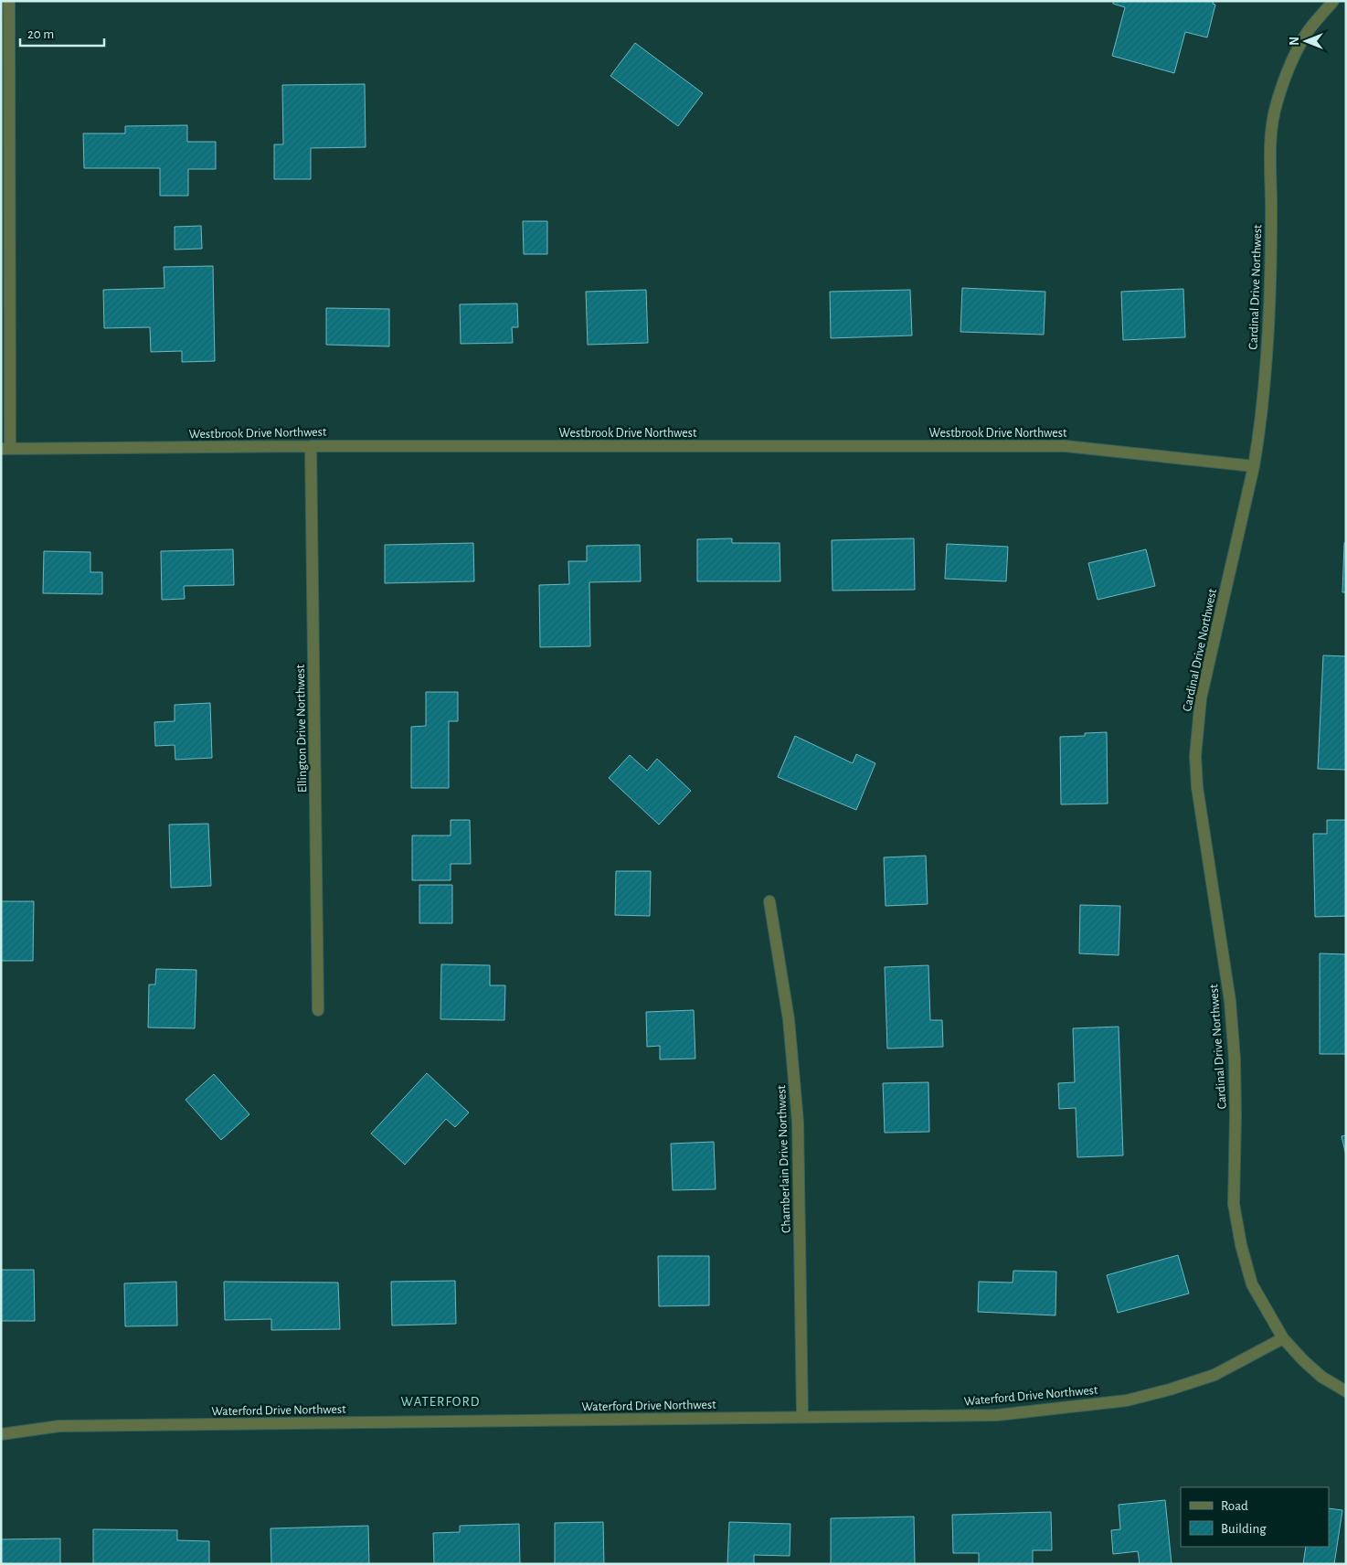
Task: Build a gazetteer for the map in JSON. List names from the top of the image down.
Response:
{
  "streets": {
    "street": [
      "Cardinal Drive Northwest",
      "Westbrook Drive Northwest",
      "Ellington Drive Northwest",
      "Chamberlain Drive Northwest",
      "Waterford Drive Northwest"
    ]
  },
  "crossings": [
    ["Cardinal Drive Northwest", "Westbrook Drive Northwest"],
    ["Cardinal Drive Northwest", "Waterford Drive Northwest"],
    ["Westbrook Drive Northwest", "Ellington Drive Northwest"],
    ["Chamberlain Drive Northwest", "Waterford Drive Northwest"]
  ],
  "districts": ["WATERFORD"],
  "legend": ["Road", "Building"],
  "scale_bar": "20 m",
  "north": "left"
}
